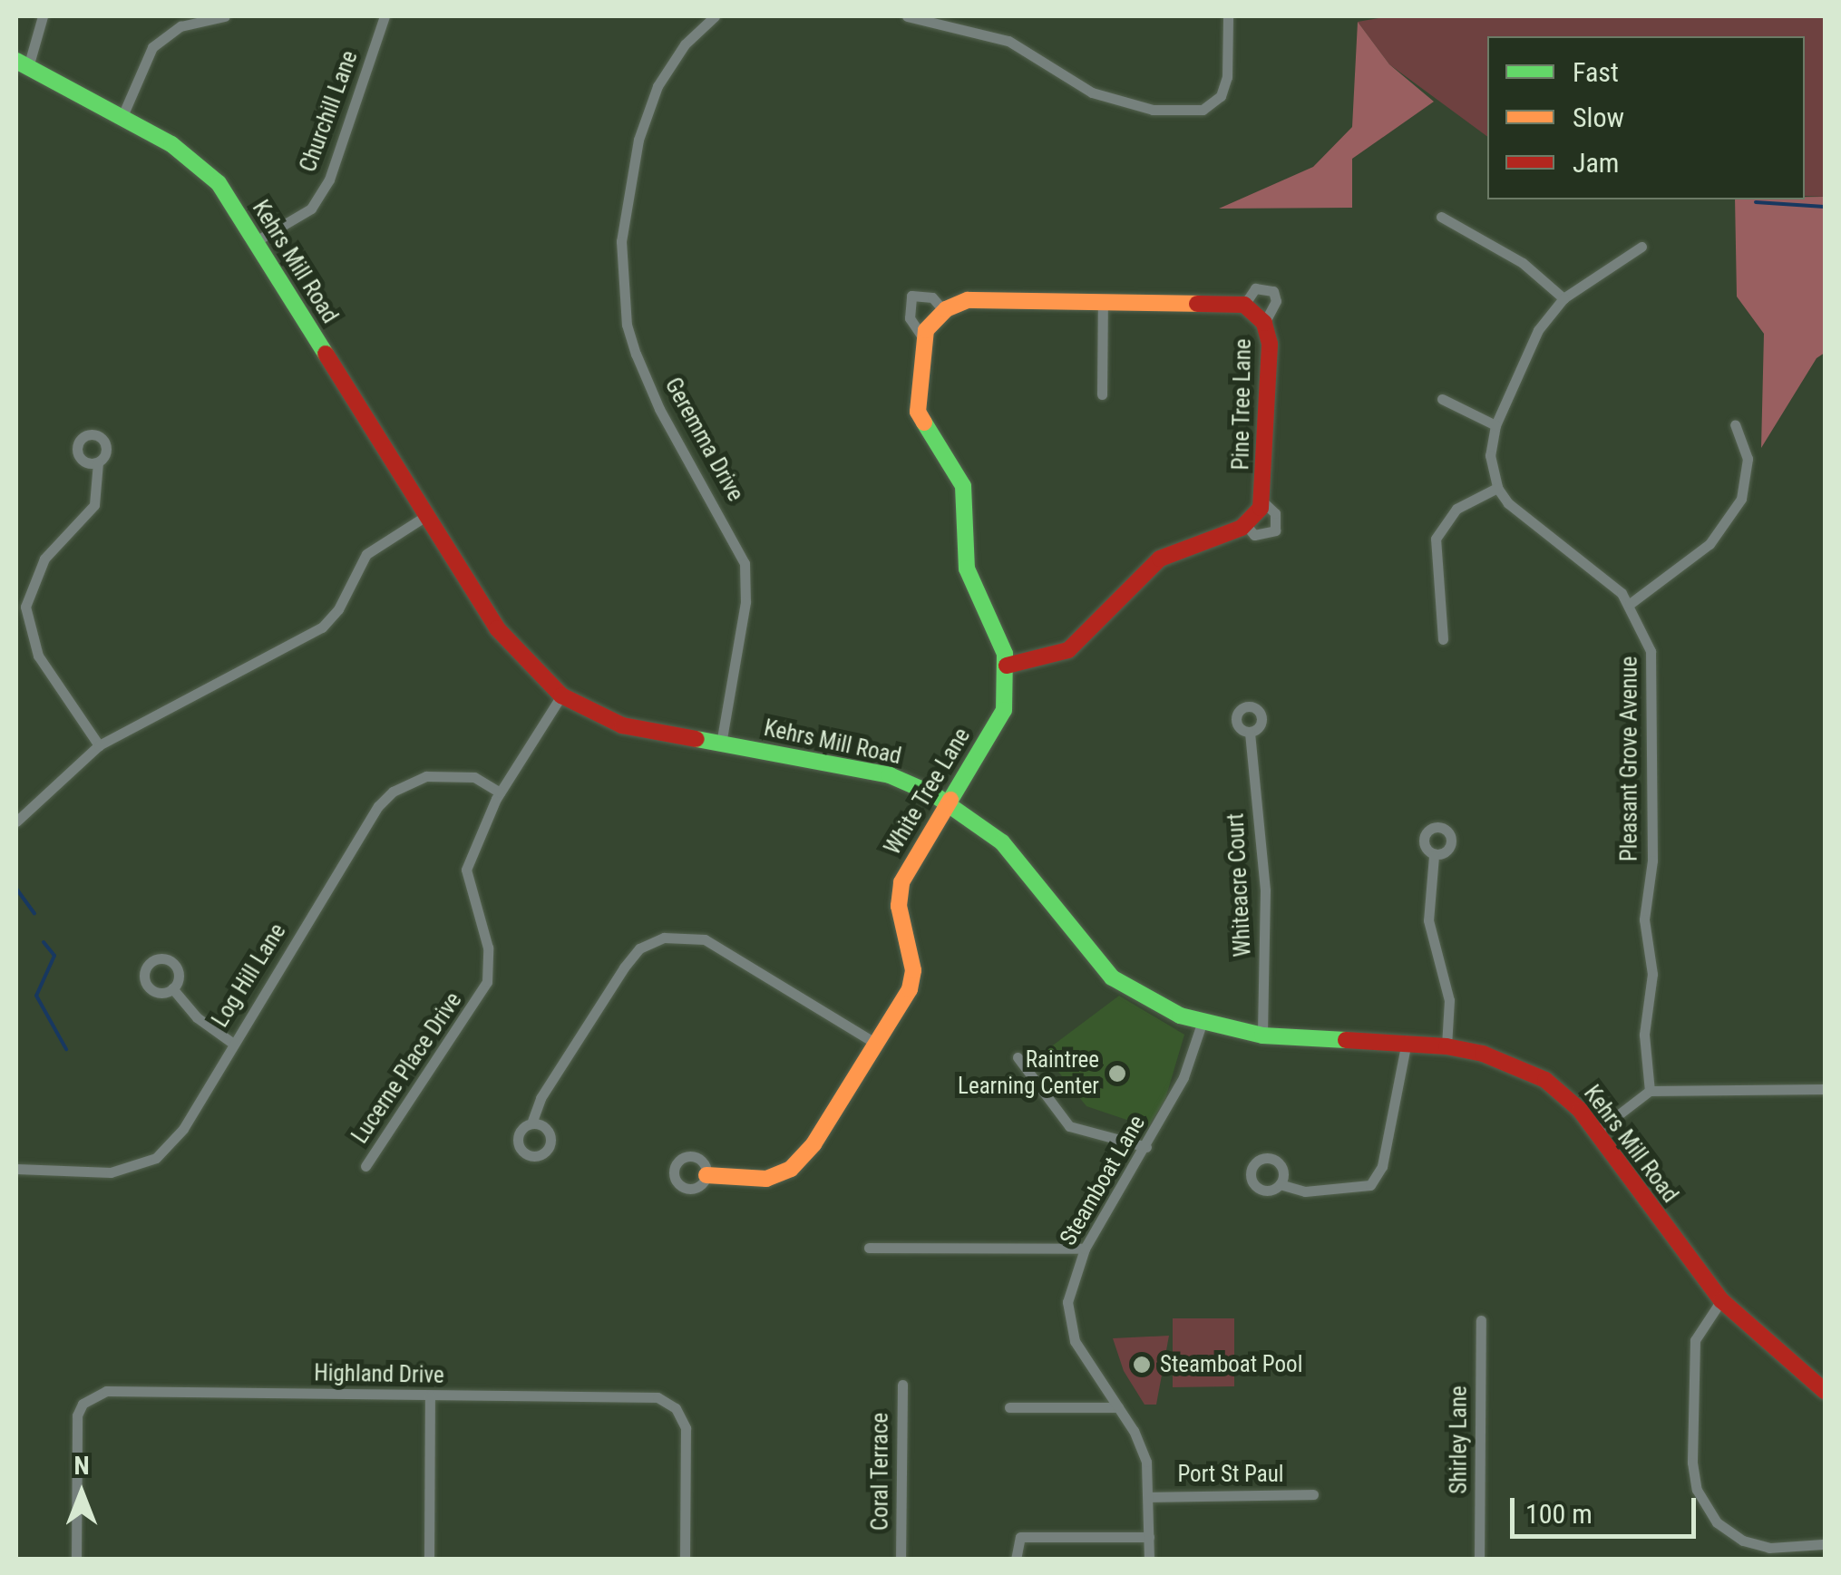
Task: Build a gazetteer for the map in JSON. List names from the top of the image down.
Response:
{
  "streets": {
    "street": [
      "Churchill Lane",
      "Kehrs Mill Road",
      "Pine Tree Lane",
      "Geremma Drive",
      "Pleasant Grove Avenue",
      "White Tree Lane",
      "Whiteacre Court",
      "Log Hill Lane",
      "Lucerne Place Drive",
      "Steamboat Lane",
      "Highland Drive",
      "Shirley Lane",
      "Coral Terrace",
      "Port St Paul"
    ]
  },
  "crossings": [
    ["Churchill Lane", "Kehrs Mill Road"],
    ["Kehrs Mill Road", "Geremma Drive"],
    ["Kehrs Mill Road", "White Tree Lane"],
    ["Kehrs Mill Road", "Whiteacre Court"],
    ["Kehrs Mill Road", "Lucerne Place Drive"],
    ["Kehrs Mill Road", "Steamboat Lane"],
    ["Pine Tree Lane", "White Tree Lane"],
    ["Log Hill Lane", "Lucerne Place Drive"],
    ["Steamboat Lane", "Port St Paul"]
  ],
  "places": ["Raintree Learning Center", "Steamboat Pool"],
  "legend": ["Fast", "Slow", "Jam"],
  "scale_bar": "100 m",
  "north": "top"
}
